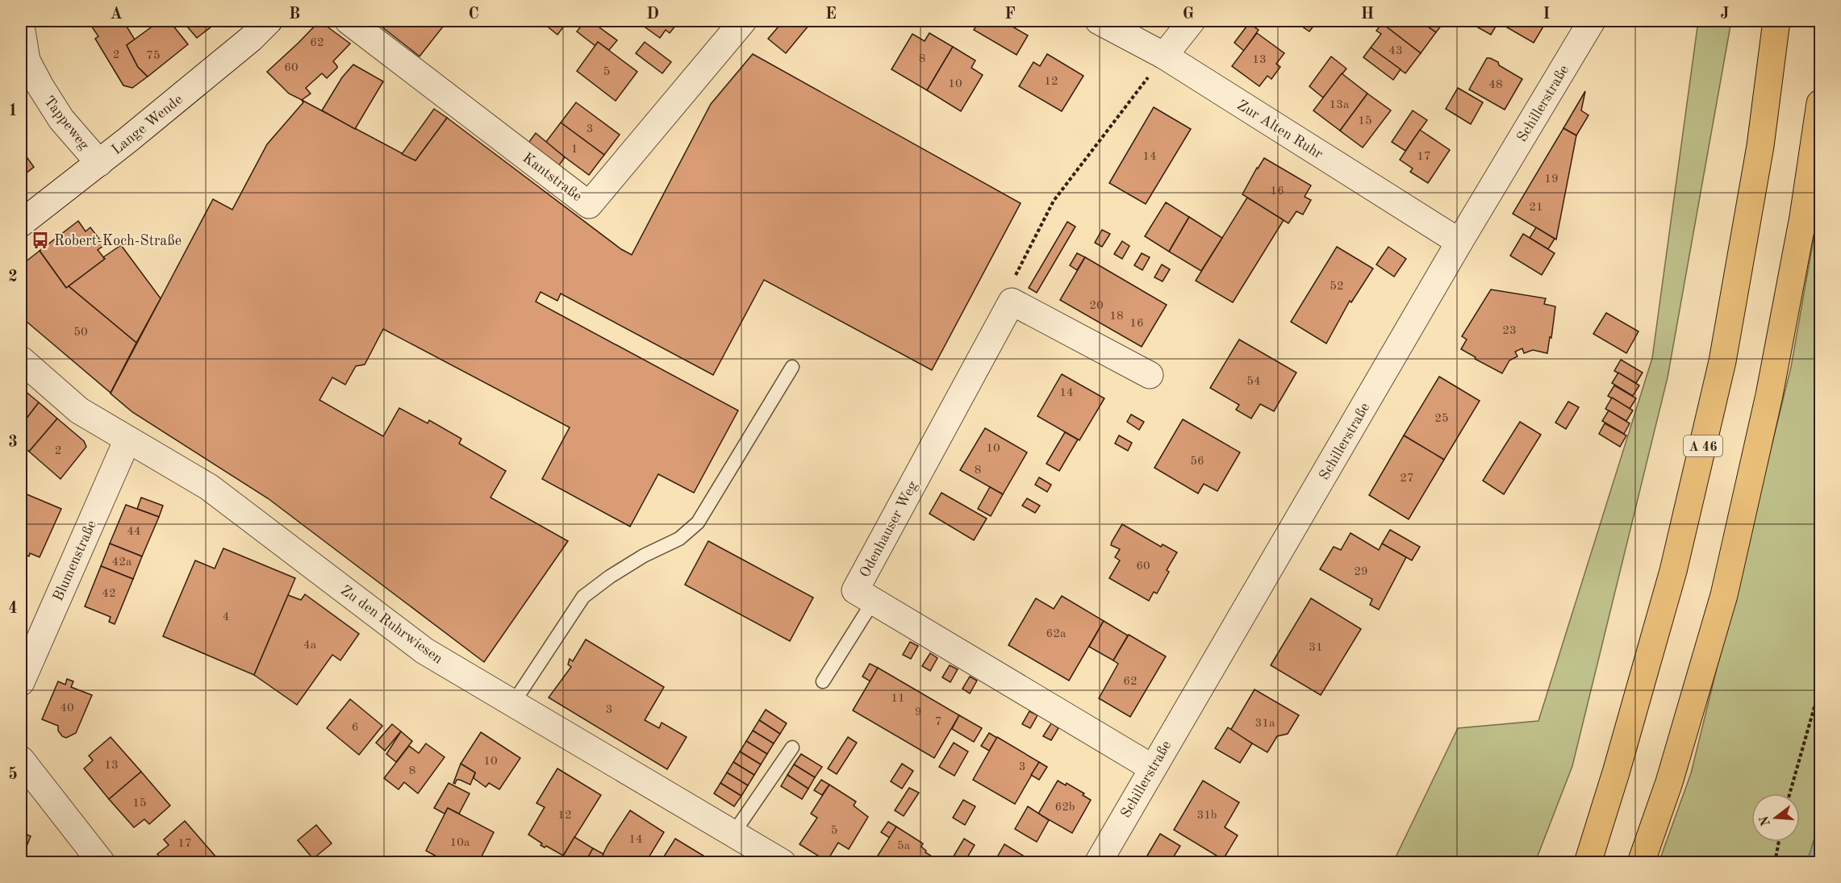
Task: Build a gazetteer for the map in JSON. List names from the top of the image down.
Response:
{
  "streets": {
    "highway": ["A 46"],
    "street": [
      "Schillerstraße",
      "Tappeweg",
      "Lange Wende",
      "Zur Alten Ruhr",
      "Kantstraße",
      "Odenhauser Weg",
      "Blumenstraße",
      "Zu den Ruhrwiesen"
    ]
  },
  "crossings": [
    ["Schillerstraße", "Zur Alten Ruhr"],
    ["Schillerstraße", "Odenhauser Weg"],
    ["Tappeweg", "Lange Wende"],
    ["Blumenstraße", "Zu den Ruhrwiesen"]
  ],
  "places": {
    "bus stop": ["Robert-Koch-Straße"]
  },
  "house_numbers": [
    "62",
    "43",
    "2",
    "75",
    "8",
    "13",
    "60",
    "5",
    "12",
    "10",
    "48",
    "13a",
    "15",
    "3",
    "1",
    "14",
    "17",
    "19",
    "16",
    "21",
    "52",
    "20",
    "18",
    "16",
    "23",
    "50",
    "54",
    "14",
    "25",
    "10",
    "2",
    "56",
    "8",
    "27",
    "44",
    "42a",
    "60",
    "29",
    "42",
    "4",
    "62a",
    "4a",
    "31",
    "62",
    "11",
    "40",
    "3",
    "9",
    "7",
    "31a",
    "6",
    "10",
    "13",
    "3",
    "8",
    "15",
    "62b",
    "12",
    "31b",
    "5",
    "14",
    "10a",
    "17",
    "5a"
  ],
  "north": "left",
  "grid": {
    "columns": [
      "A",
      "B",
      "C",
      "D",
      "E",
      "F",
      "G",
      "H",
      "I",
      "J"
    ],
    "rows": [
      "1",
      "2",
      "3",
      "4",
      "5"
    ]
  }
}
